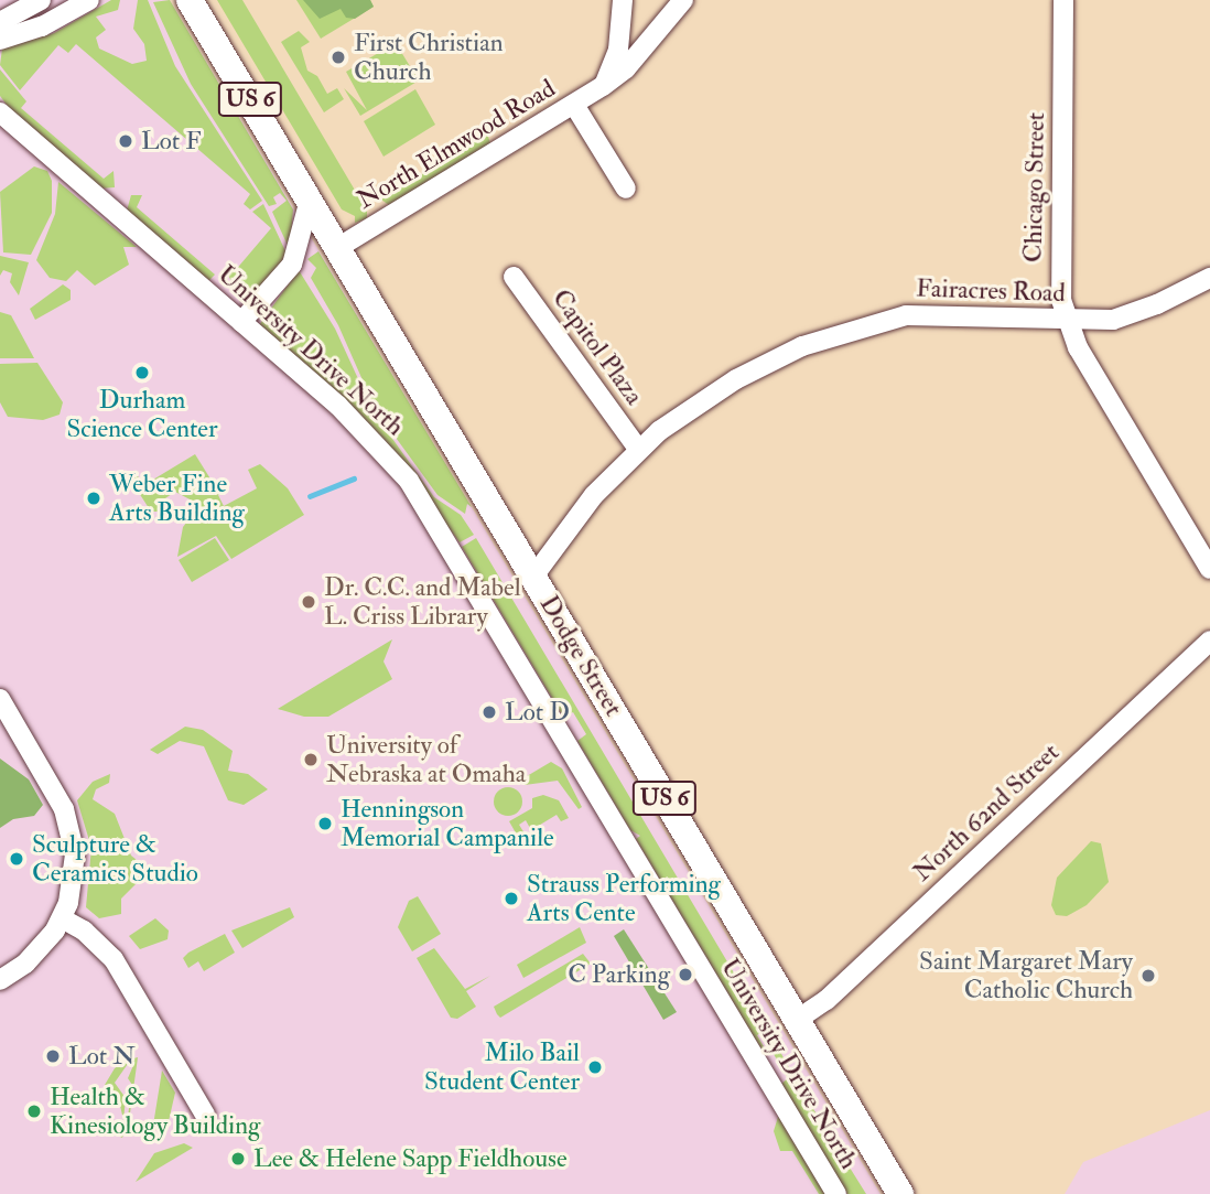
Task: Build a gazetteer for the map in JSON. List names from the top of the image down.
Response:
{
  "streets": {
    "highway": ["US 6", "Dodge Street"],
    "street": [
      "North Elmwood Road",
      "Chicago Street",
      "Fairacres Road",
      "Capitol Plaza",
      "University Drive North",
      "North 62nd Street"
    ]
  },
  "crossings": [
    ["North Elmwood Road", "Dodge Street"],
    ["Chicago Street", "Fairacres Road"],
    ["Fairacres Road", "Capitol Plaza"],
    ["Fairacres Road", "Dodge Street"],
    ["Dodge Street", "North 62nd Street"]
  ],
  "places": [
    "First Christian Church",
    "Lot F",
    "Durham Science Center",
    "Weber Fine Arts Building",
    "Dr. C.C. and Mabel L. Criss Library",
    "Lot D",
    "University of Nebraska at Omaha",
    "Henningson Memorial Campanile",
    "Sculpture & Ceramics Studio",
    "Strauss Performing Arts Cente",
    "C Parking",
    "Saint Margaret Mary Catholic Church",
    "Lot N",
    "Milo Bail Student Center",
    "Health & Kinesiology Building",
    "Lee & Helene Sapp Fieldhouse"
  ]
}
